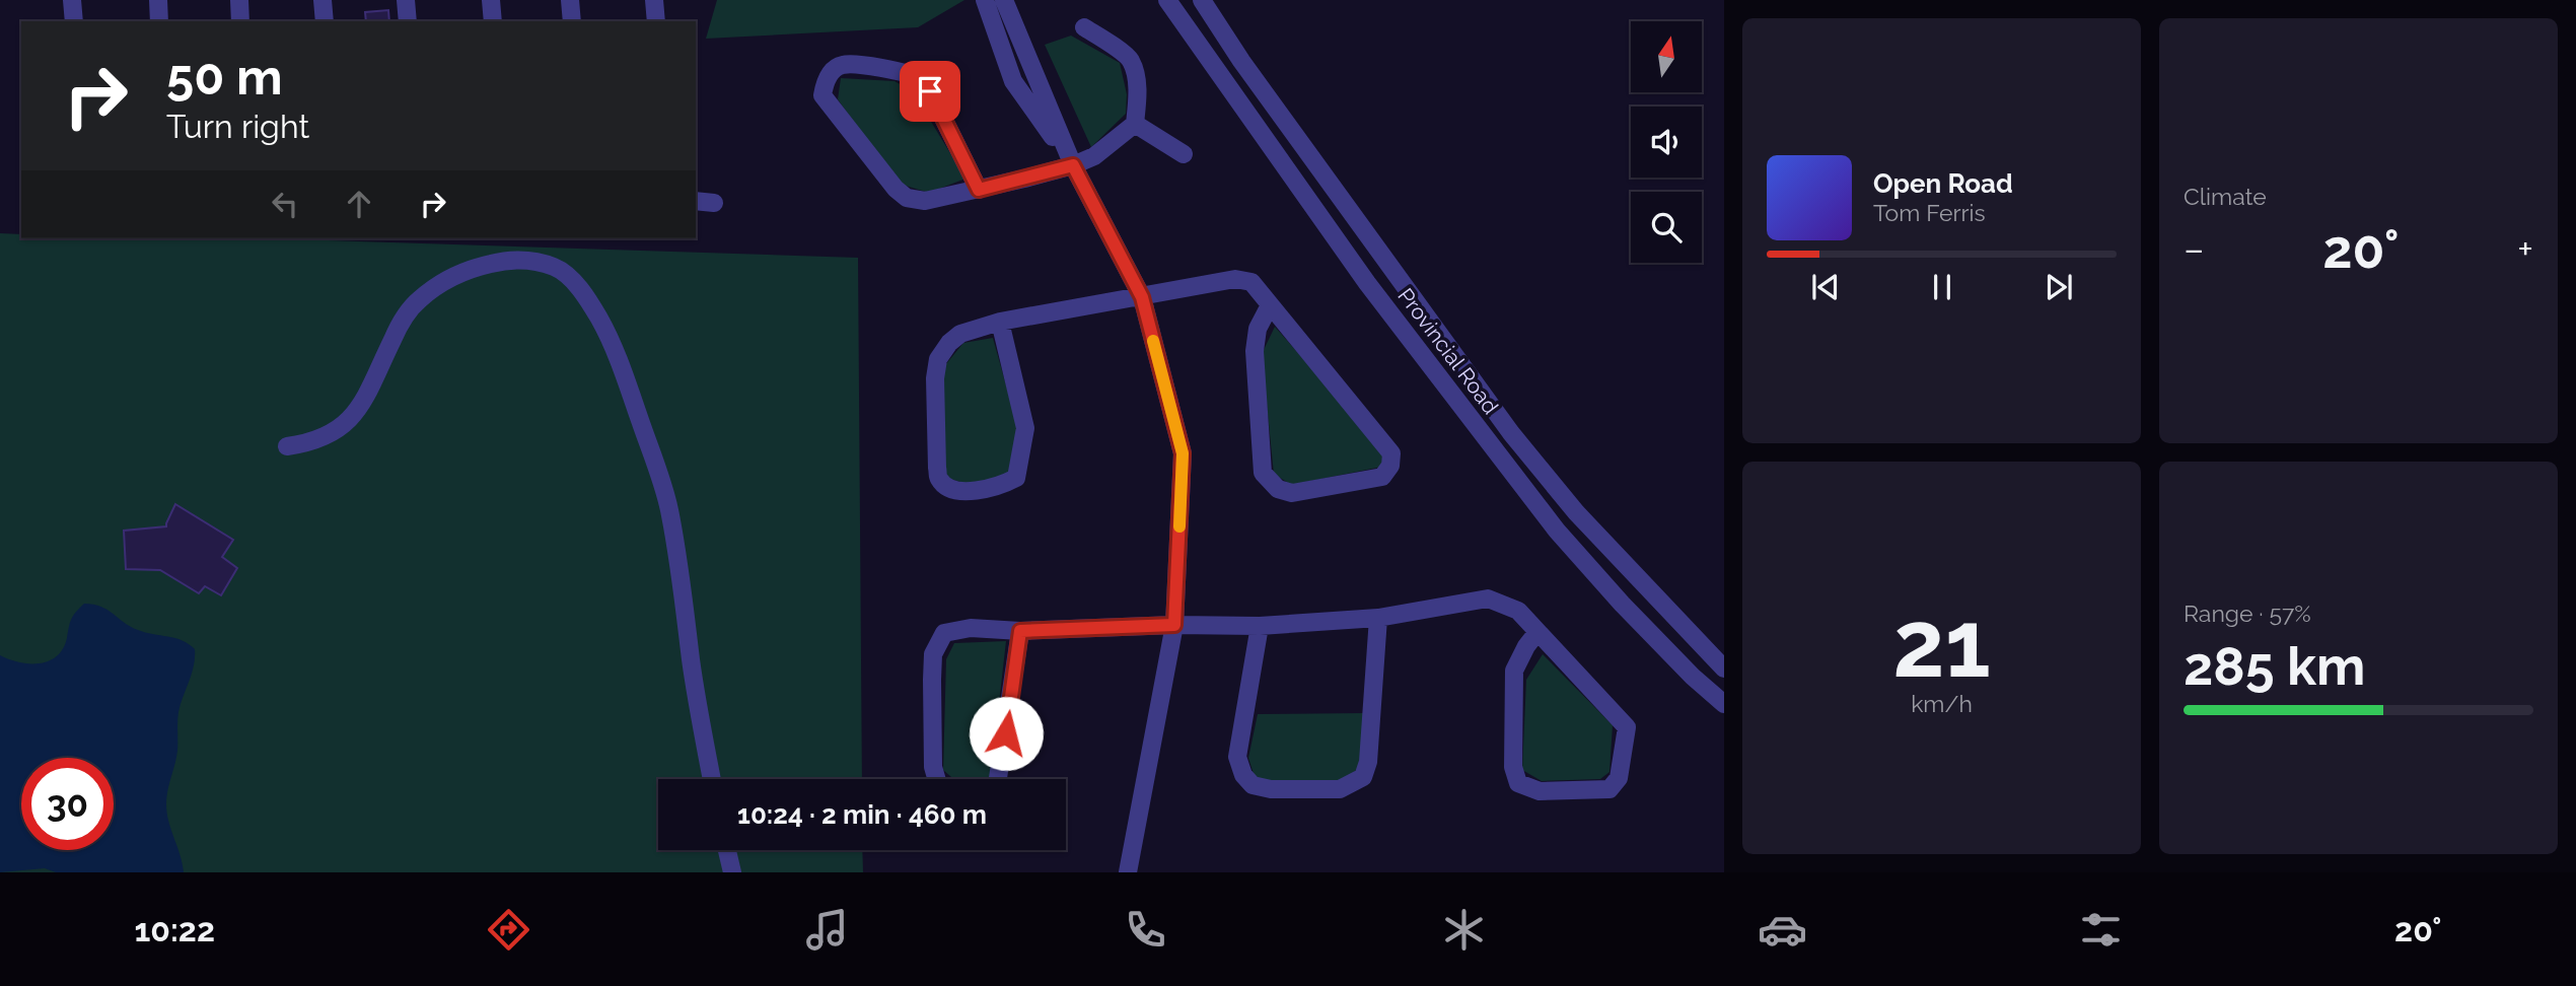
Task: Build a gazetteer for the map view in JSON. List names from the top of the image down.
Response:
{
  "streets": {
    "street": ["Provincial Road"]
  },
  "north": "top",
  "page": {
    "tile": [
      "Climate",
      ["21", "km/h"],
      ["Range · 57%", "285 km"]
    ],
    "turn": ["50 m", "Turn right"],
    "song": ["Open Road", "Tom Ferris"],
    "heat": ["−", "20°", "+"],
    "limit": "30",
    "trip": "10:24 · 2 min · 460 m",
    "tabs": ["10:22", "20°"]
  }
}
